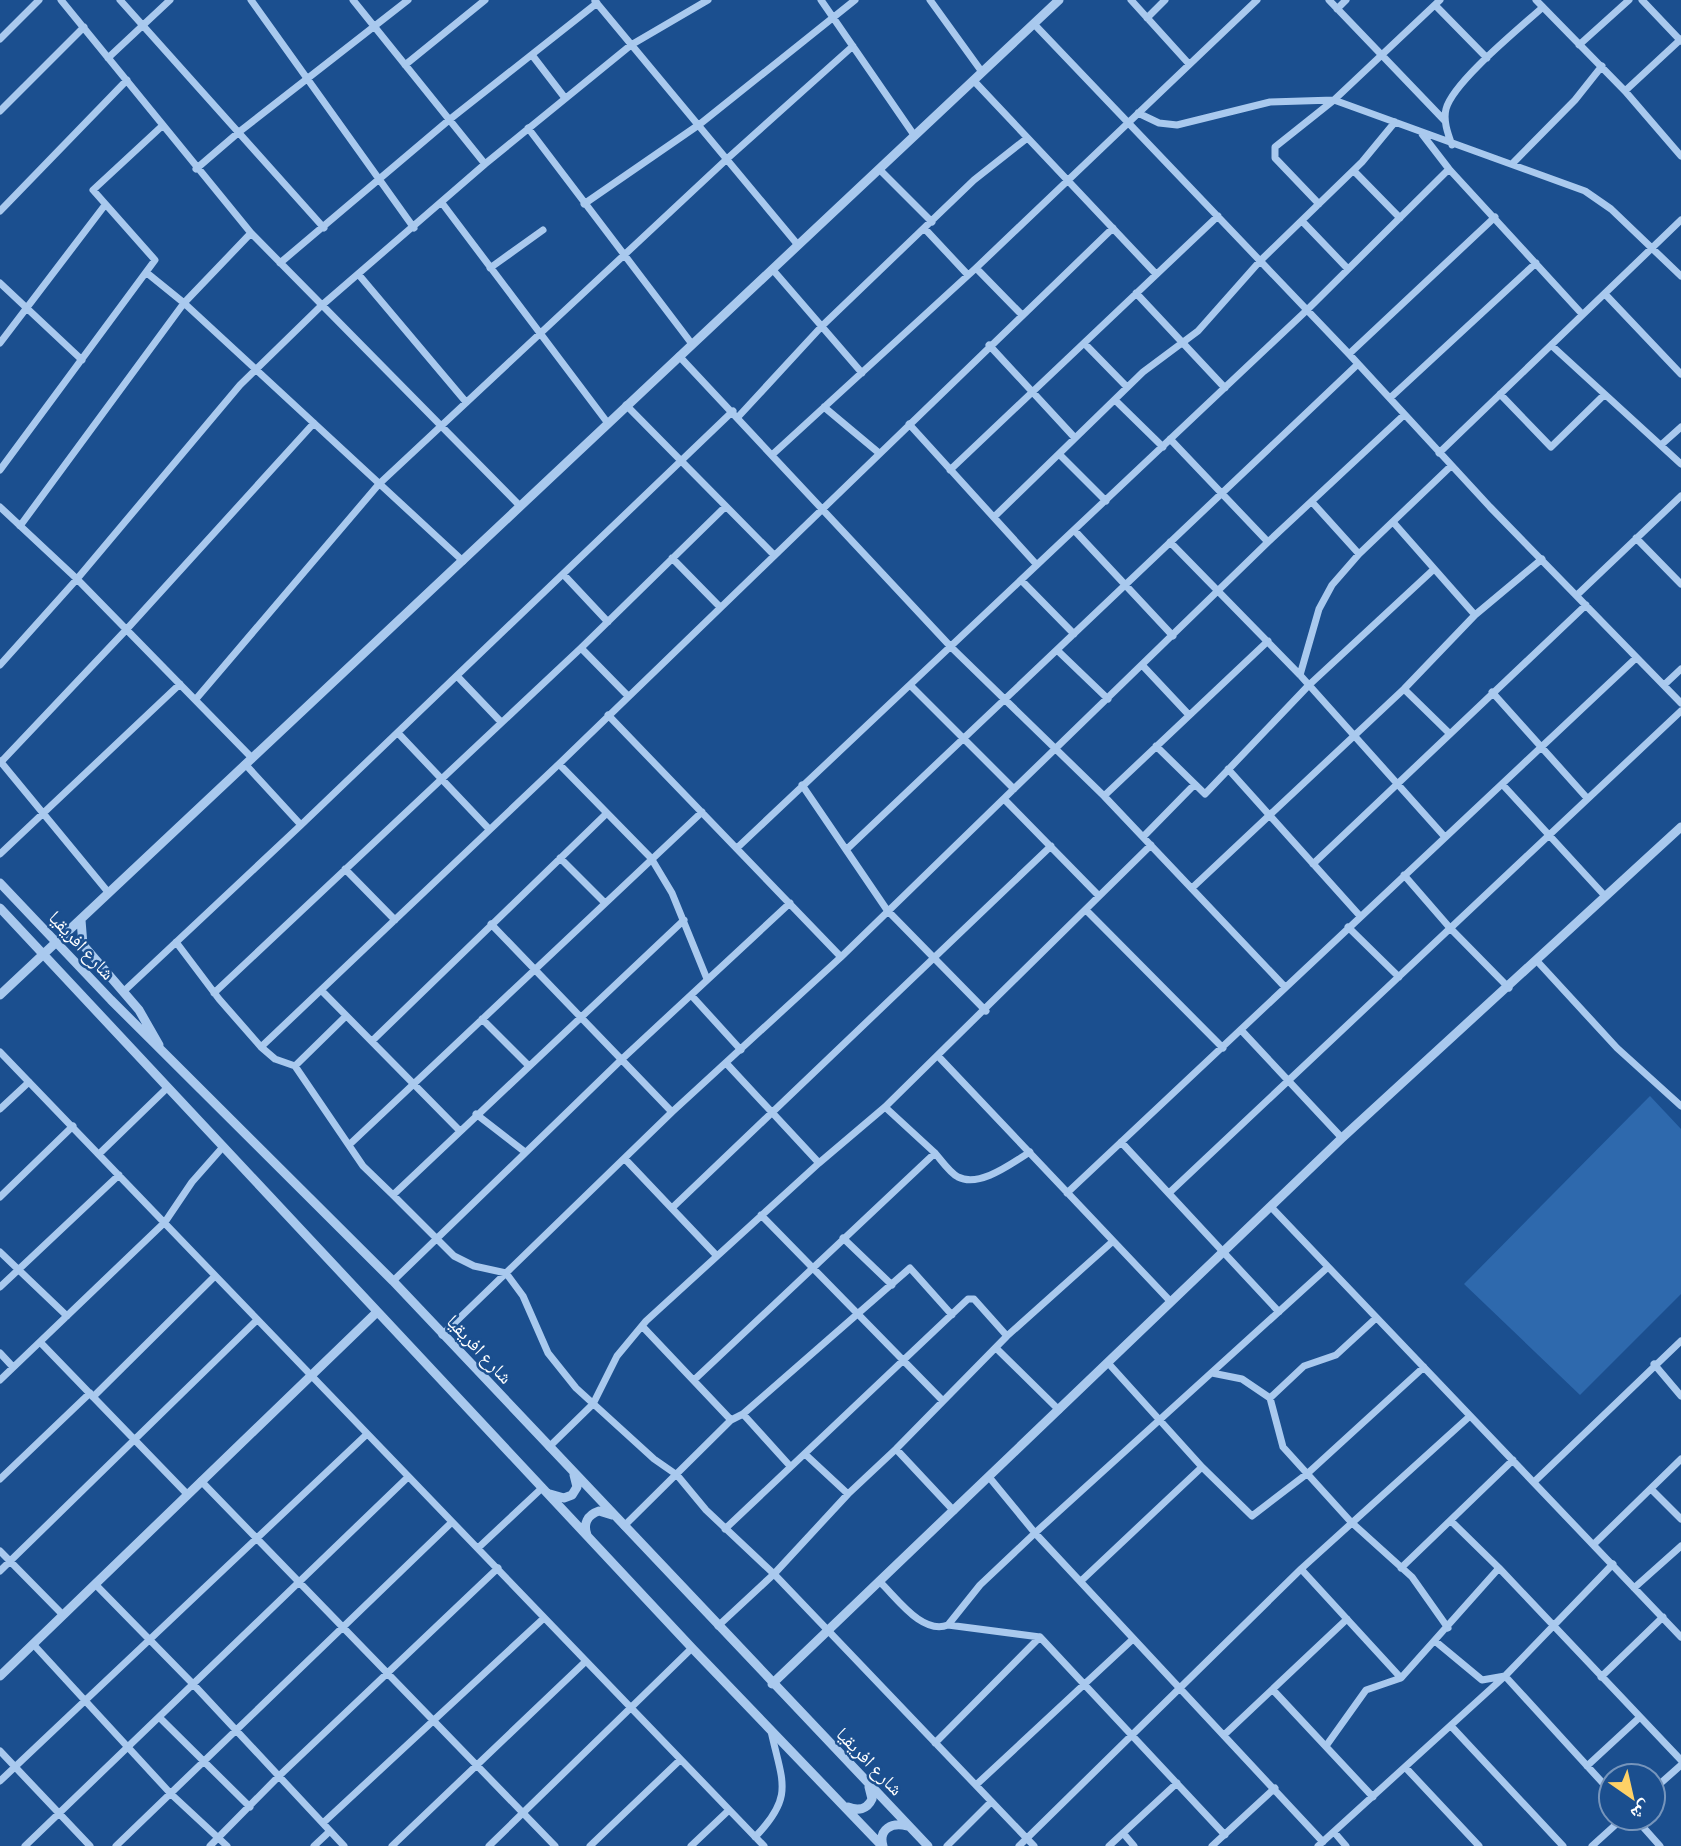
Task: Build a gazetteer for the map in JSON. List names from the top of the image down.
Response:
{
  "streets": {
    "street": ["شارع افريقيا"]
  },
  "north": "bottom right"
}
